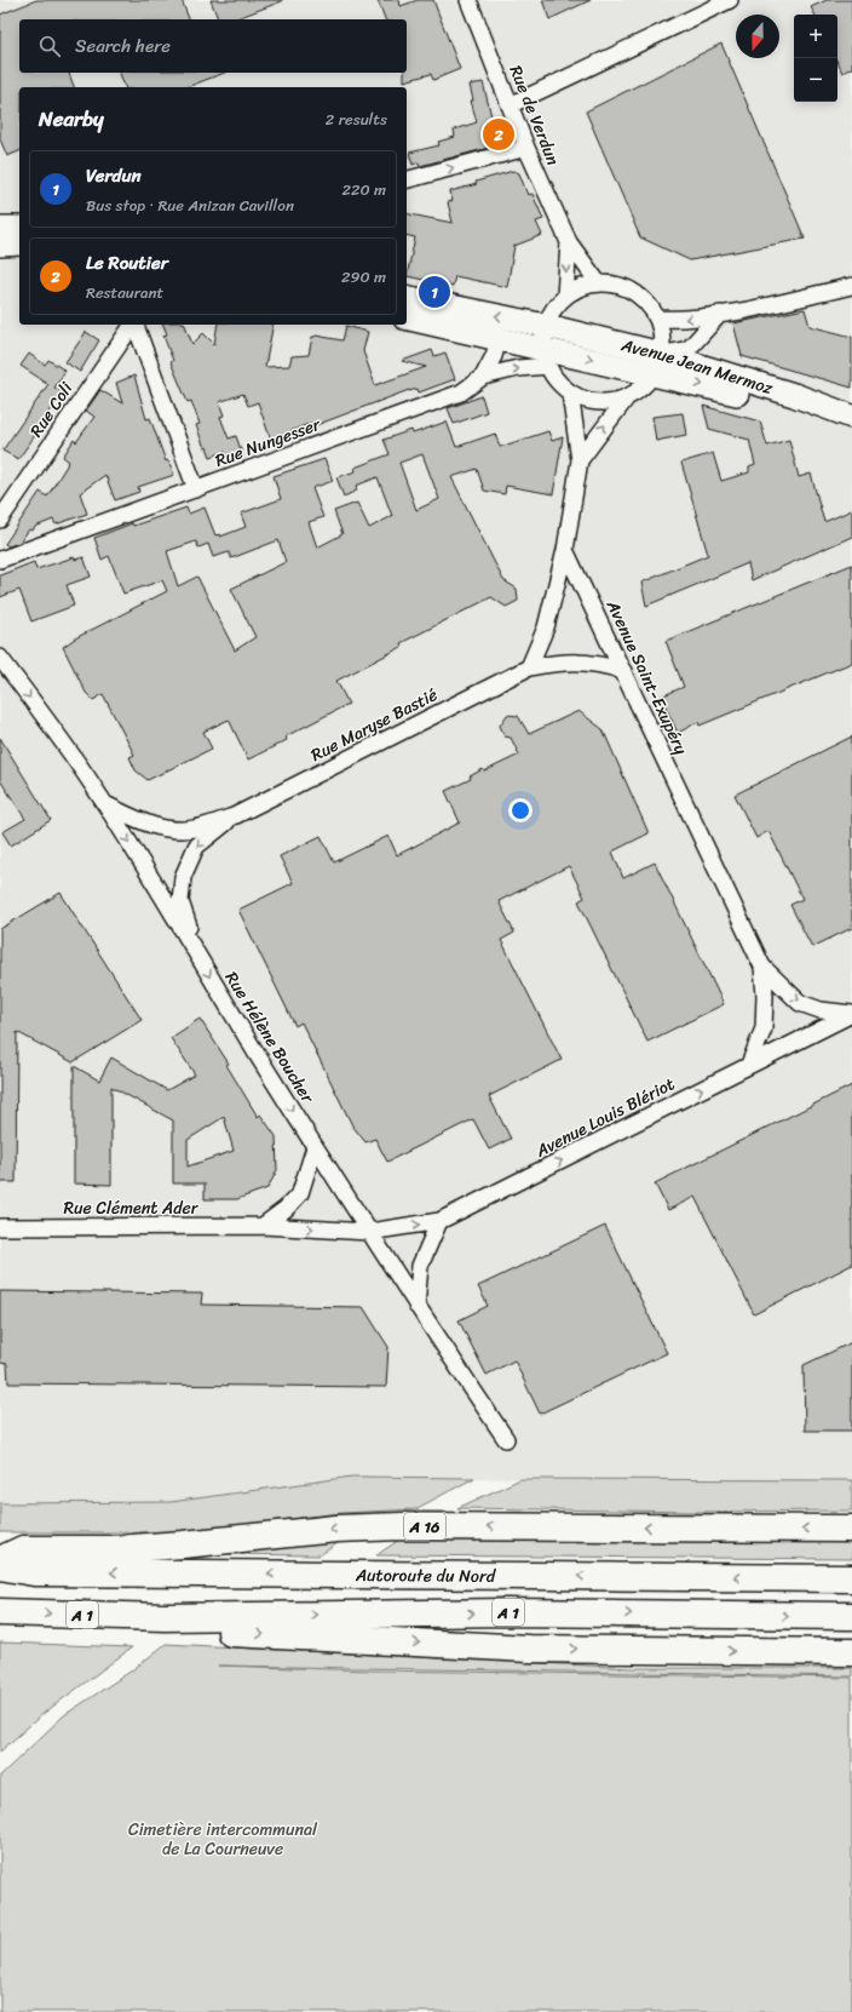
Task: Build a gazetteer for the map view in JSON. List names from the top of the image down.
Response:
{
  "streets": {
    "highway": ["A 16", "Autoroute du Nord", "A 1"],
    "main road": ["Avenue Jean Mermoz"],
    "street": [
      "Rue de Verdun",
      "Rue Coli",
      "Rue Nungesser",
      "Avenue Saint-Exupéry",
      "Rue Maryse Bastié",
      "Rue Hélène Boucher",
      "Avenue Louis Blériot",
      "Rue Clément Ader"
    ]
  },
  "crossings": [
    ["Avenue Jean Mermoz", "Rue Nungesser"],
    ["Avenue Saint-Exupéry", "Rue Maryse Bastié"],
    ["Avenue Saint-Exupéry", "Avenue Louis Blériot"],
    ["Rue Maryse Bastié", "Rue Hélène Boucher"],
    ["Rue Hélène Boucher", "Avenue Louis Blériot"],
    ["Rue Hélène Boucher", "Rue Clément Ader"],
    ["Avenue Louis Blériot", "Rue Clément Ader"]
  ],
  "one_way": ["Rue Hélène Boucher", "Avenue Louis Blériot"],
  "parks": ["Cimetière intercommunal de La Courneuve"],
  "north": "bottom",
  "page": {
    "map_buttons": ["+", "−"],
    "search": "Search here",
    "heading": ["Nearby", "2 results"],
    "pins": ["2", "1"],
    "list": [
      {
        "mark": "1",
        "name": "Verdun",
        "note": "Bus stop · Rue Anizan Cavillon",
        "value": "220 m"
      },
      {
        "mark": "2",
        "name": "Le Routier",
        "note": "Restaurant",
        "value": "290 m"
      }
    ]
  }
}
